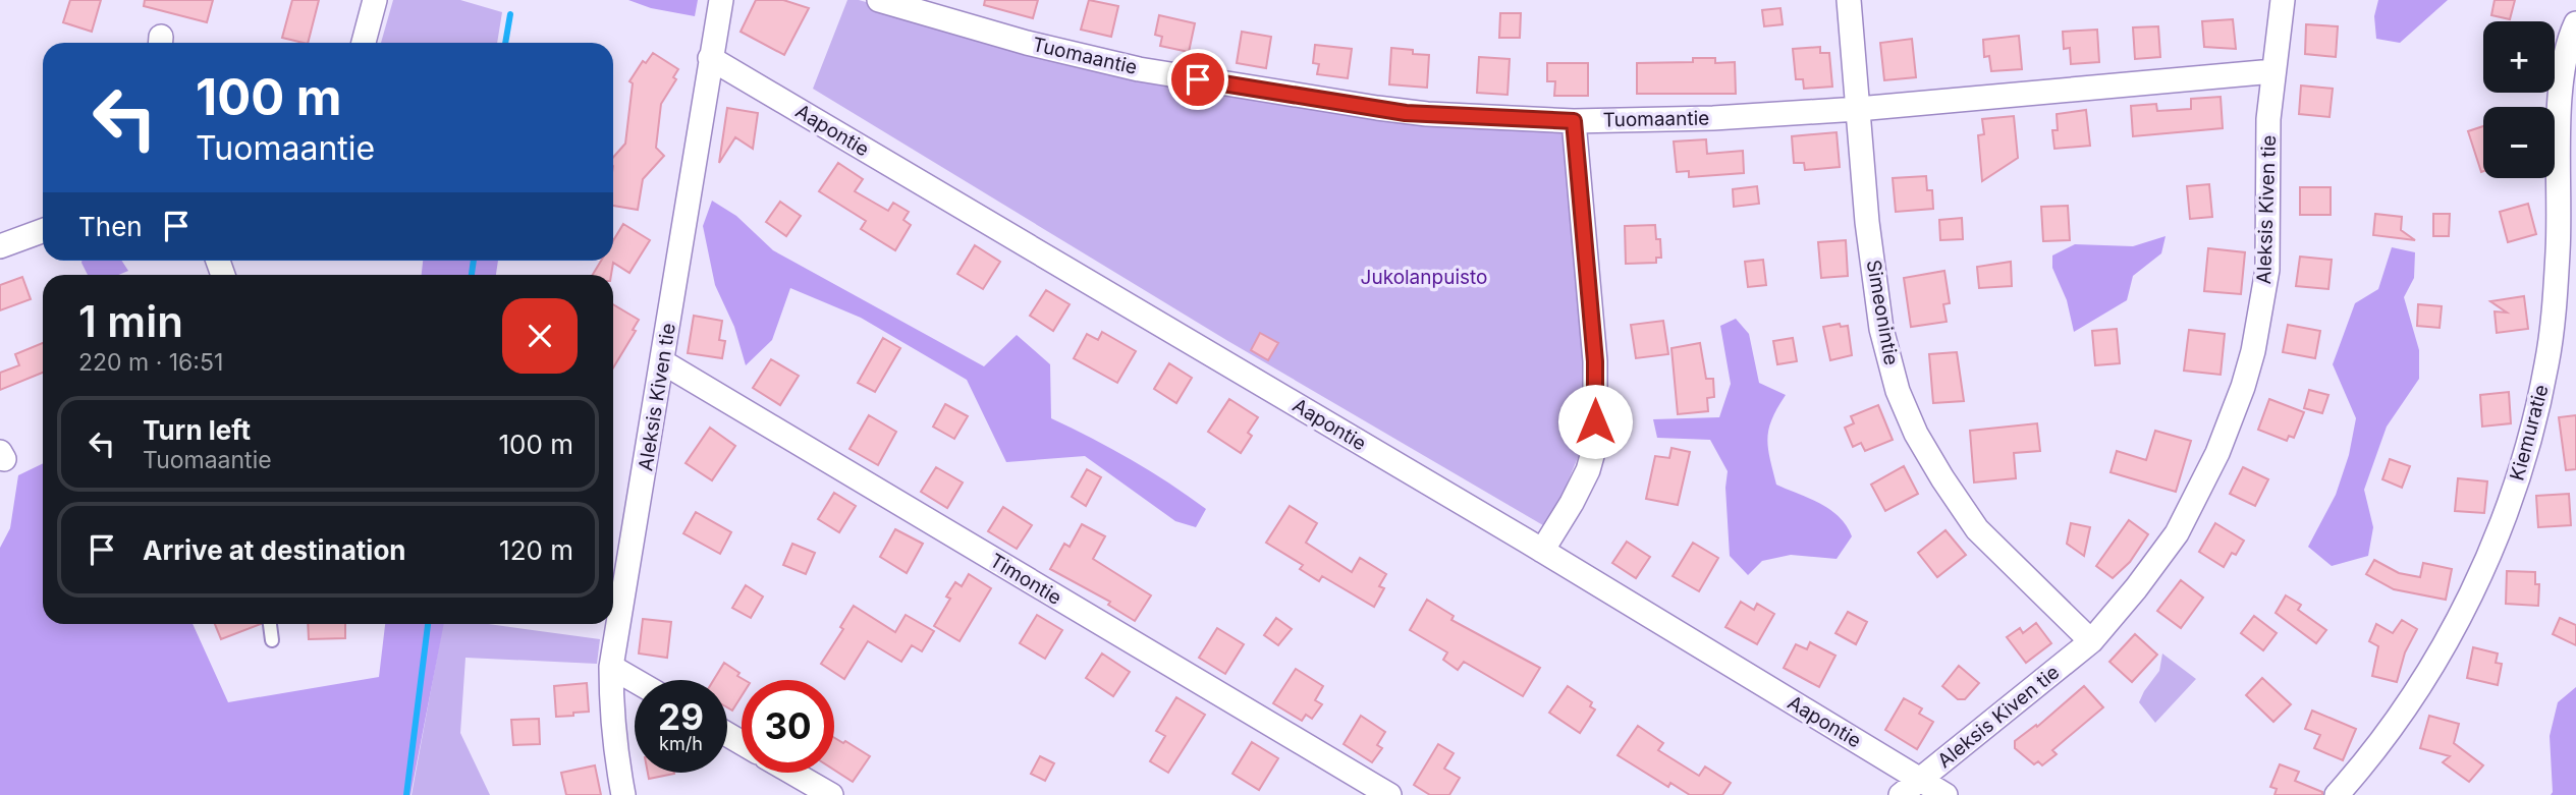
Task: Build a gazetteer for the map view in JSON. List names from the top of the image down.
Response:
{
  "streets": {
    "street": [
      "Tuomaantie",
      "Aapontie",
      "Aleksis Kiven tie",
      "Simeonintie",
      "Kiemuratie",
      "Timontie"
    ]
  },
  "crossings": [
    ["Tuomaantie", "Aleksis Kiven tie"],
    ["Tuomaantie", "Simeonintie"],
    ["Aapontie", "Aleksis Kiven tie"],
    ["Aleksis Kiven tie", "Simeonintie"],
    ["Aleksis Kiven tie", "Timontie"]
  ],
  "parks": ["Jukolanpuisto"],
  "page": {
    "map_buttons": ["+", "−"],
    "turn": ["100 m", "Tuomaantie"],
    "then": "Then",
    "heading": ["1 min", "220 m · 16:51"],
    "list": [
      {
        "name": "Turn left",
        "note": "Tuomaantie",
        "value": "100 m"
      },
      {
        "name": "Arrive at destination",
        "value": "120 m"
      }
    ],
    "speed": "29 km/h",
    "limit": "30"
  }
}
